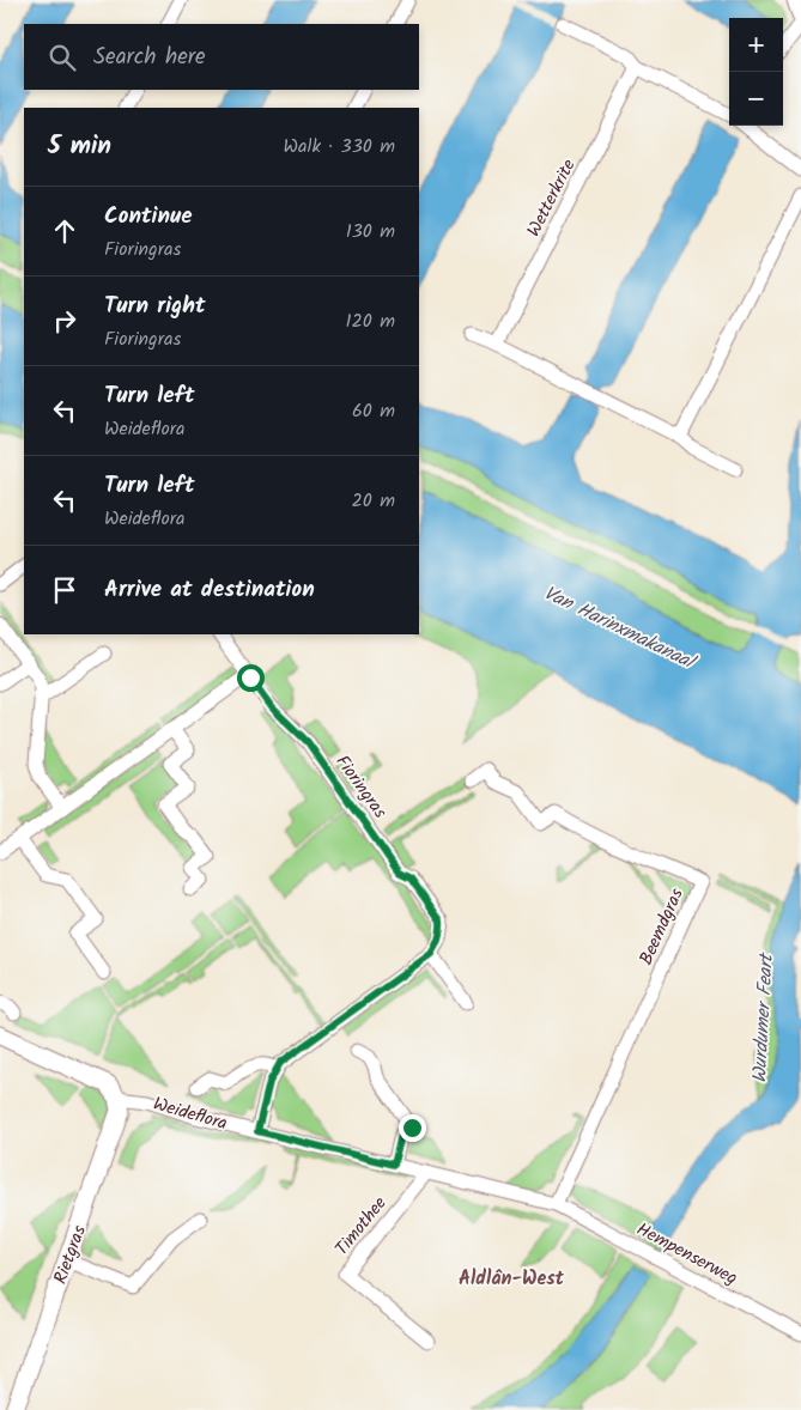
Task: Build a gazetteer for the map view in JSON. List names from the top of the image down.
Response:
{
  "streets": {
    "street": [
      "Wetterkrite",
      "Fioringras",
      "Beemdgras",
      "Weideflora",
      "Timothee",
      "Hempenserweg",
      "Rietgras"
    ]
  },
  "crossings": [
    ["Beemdgras", "Weideflora"],
    ["Beemdgras", "Hempenserweg"],
    ["Weideflora", "Timothee"],
    ["Weideflora", "Hempenserweg"],
    ["Weideflora", "Rietgras"]
  ],
  "districts": ["Aldlân-West"],
  "water": ["Van Harinxmakanaal", "Wurdumer Feart"],
  "page": {
    "map_buttons": ["+", "−"],
    "search": "Search here",
    "heading": ["5 min", "Walk · 330 m"],
    "list": [
      ["Continue", "Fioringras", "130 m"],
      ["Turn right", "Fioringras", "120 m"],
      ["Turn left", "Weideflora", "60 m"],
      ["Turn left", "Weideflora", "20 m"],
      "Arrive at destination"
    ]
  }
}
